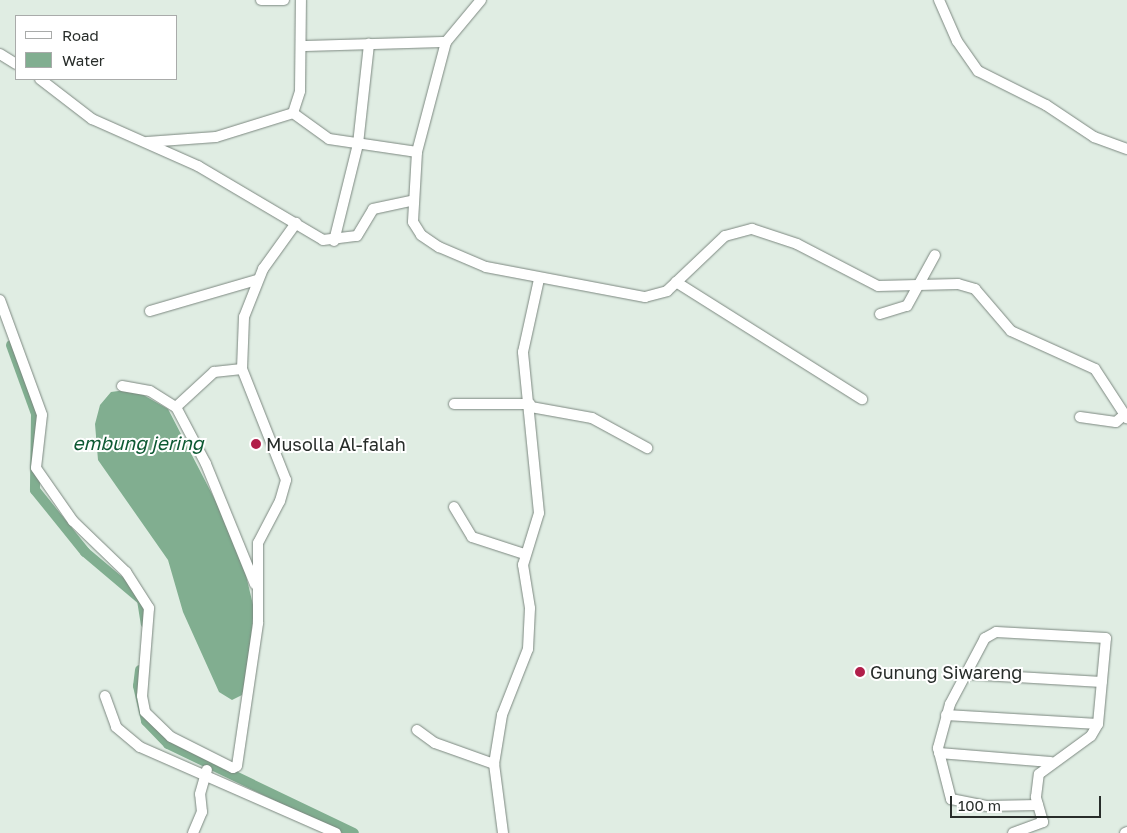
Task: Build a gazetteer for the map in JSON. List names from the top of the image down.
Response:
{
  "water": ["embung jering"],
  "places": ["Musolla Al-falah", "Gunung Siwareng"],
  "legend": ["Road", "Water"],
  "scale_bar": "100 m"
}
